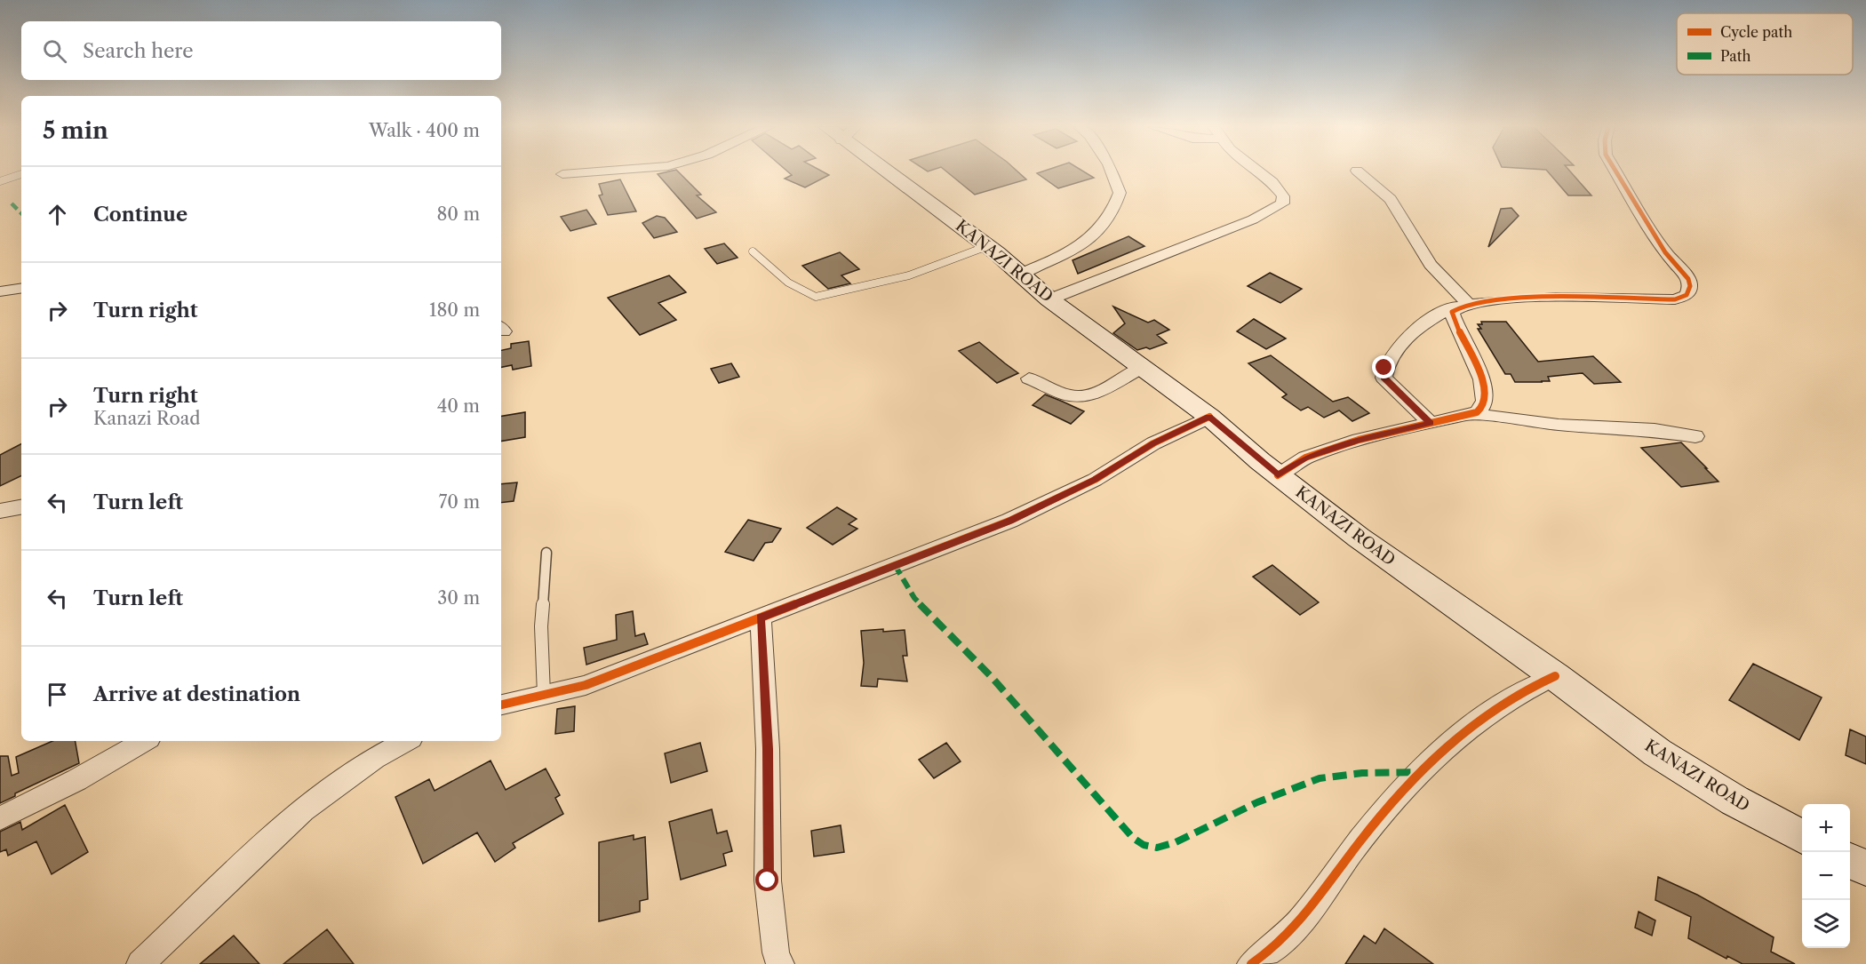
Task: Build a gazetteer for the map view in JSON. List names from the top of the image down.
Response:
{
  "streets": {
    "main road": ["KANAZI ROAD"]
  },
  "legend": ["Cycle path", "Path"],
  "page": {
    "search": "Search here",
    "heading": ["5 min", "Walk · 400 m"],
    "list": [
      ["Continue", "80 m"],
      ["Turn right", "180 m"],
      ["Turn right", "Kanazi Road", "40 m"],
      ["Turn left", "70 m"],
      ["Turn left", "30 m"],
      "Arrive at destination"
    ],
    "map_buttons": ["+", "−"]
  }
}
